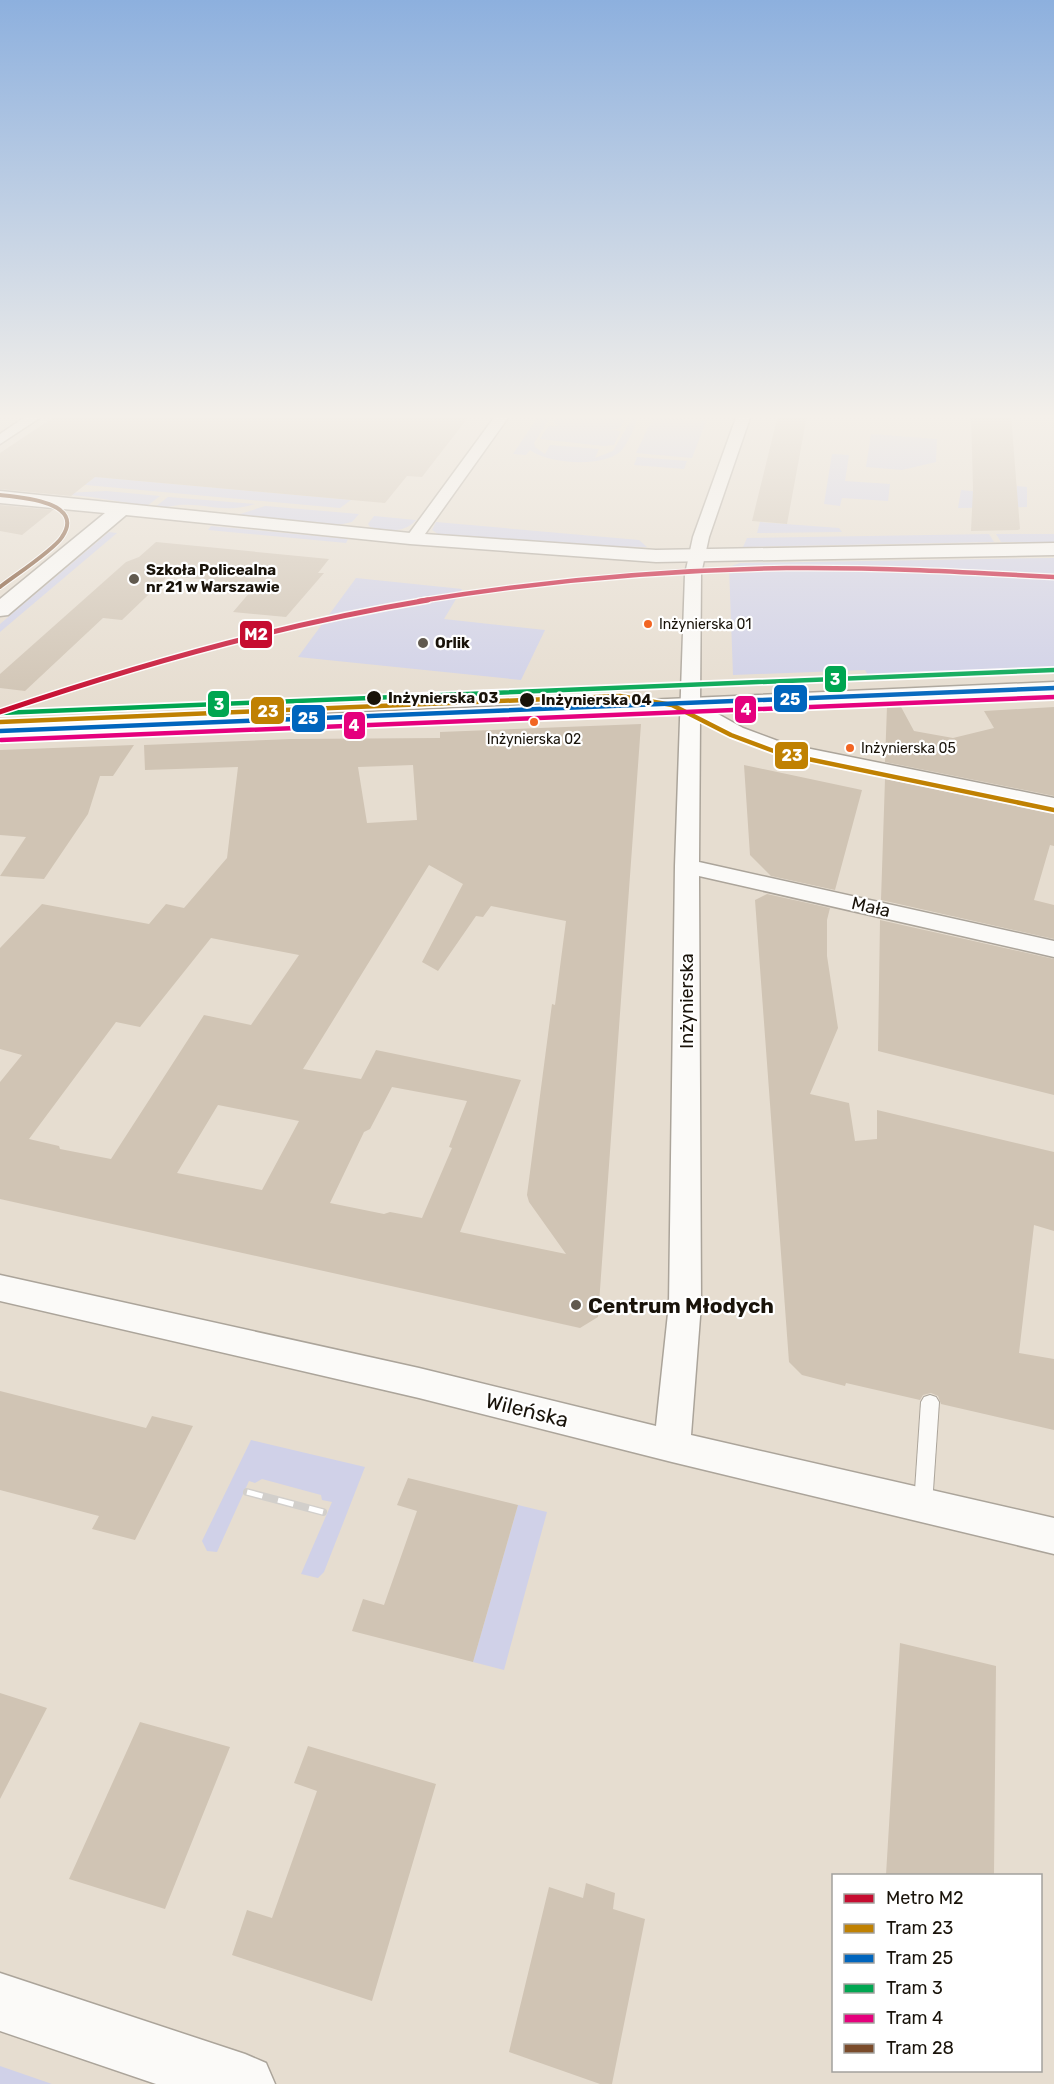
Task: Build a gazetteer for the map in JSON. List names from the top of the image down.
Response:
{
  "streets": {
    "street": ["Mała", "Inżynierska", "Wileńska"]
  },
  "crossings": [
    ["Mała", "Inżynierska"],
    ["Inżynierska", "Wileńska"]
  ],
  "places": [
    "Szkoła Policealna nr 21 w Warszawie",
    "Inżynierska 01",
    "Orlik",
    "Inżynierska 03",
    "Inżynierska 04",
    "Inżynierska 02",
    "Inżynierska 05",
    "Centrum Młodych"
  ],
  "lines": [
    "tram line 28",
    "metro line M2",
    "tram line 3",
    "tram line 25",
    "tram line 23",
    "tram line 4"
  ],
  "legend": [
    "Metro M2",
    "Tram 23",
    "Tram 25",
    "Tram 3",
    "Tram 4",
    "Tram 28"
  ]
}
